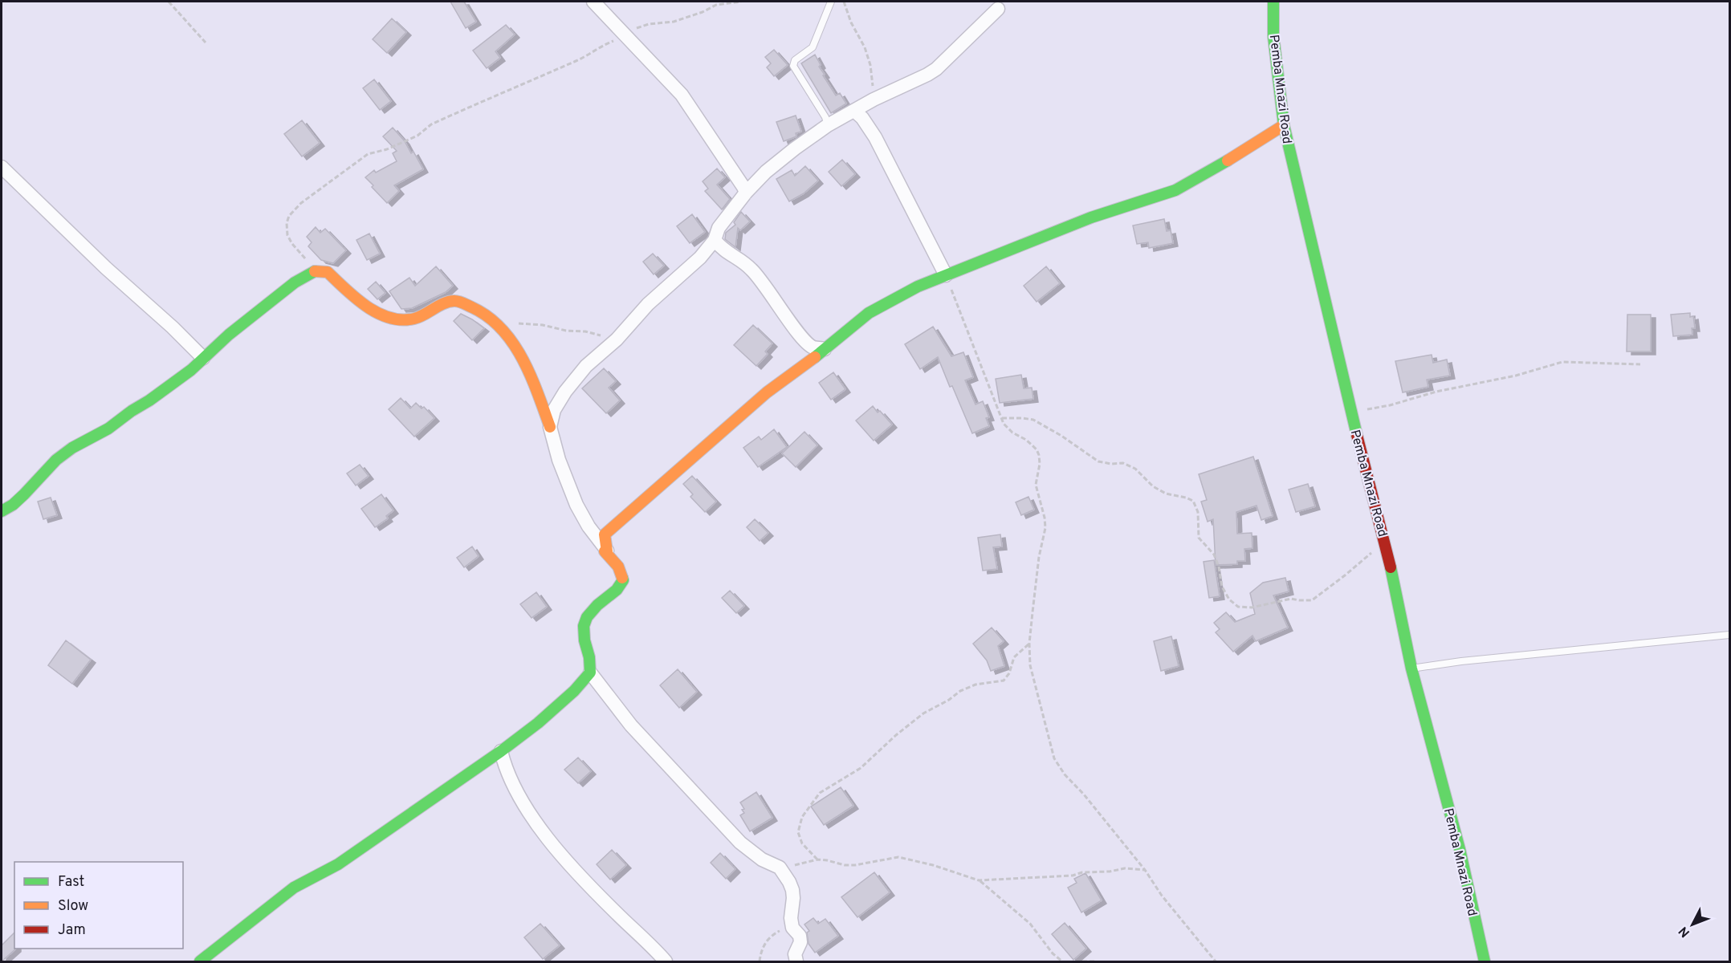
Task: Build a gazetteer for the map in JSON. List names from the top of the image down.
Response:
{
  "streets": {
    "street": ["Pemba Mnazi Road"]
  },
  "legend": ["Fast", "Slow", "Jam"],
  "north": "bottom left"
}
